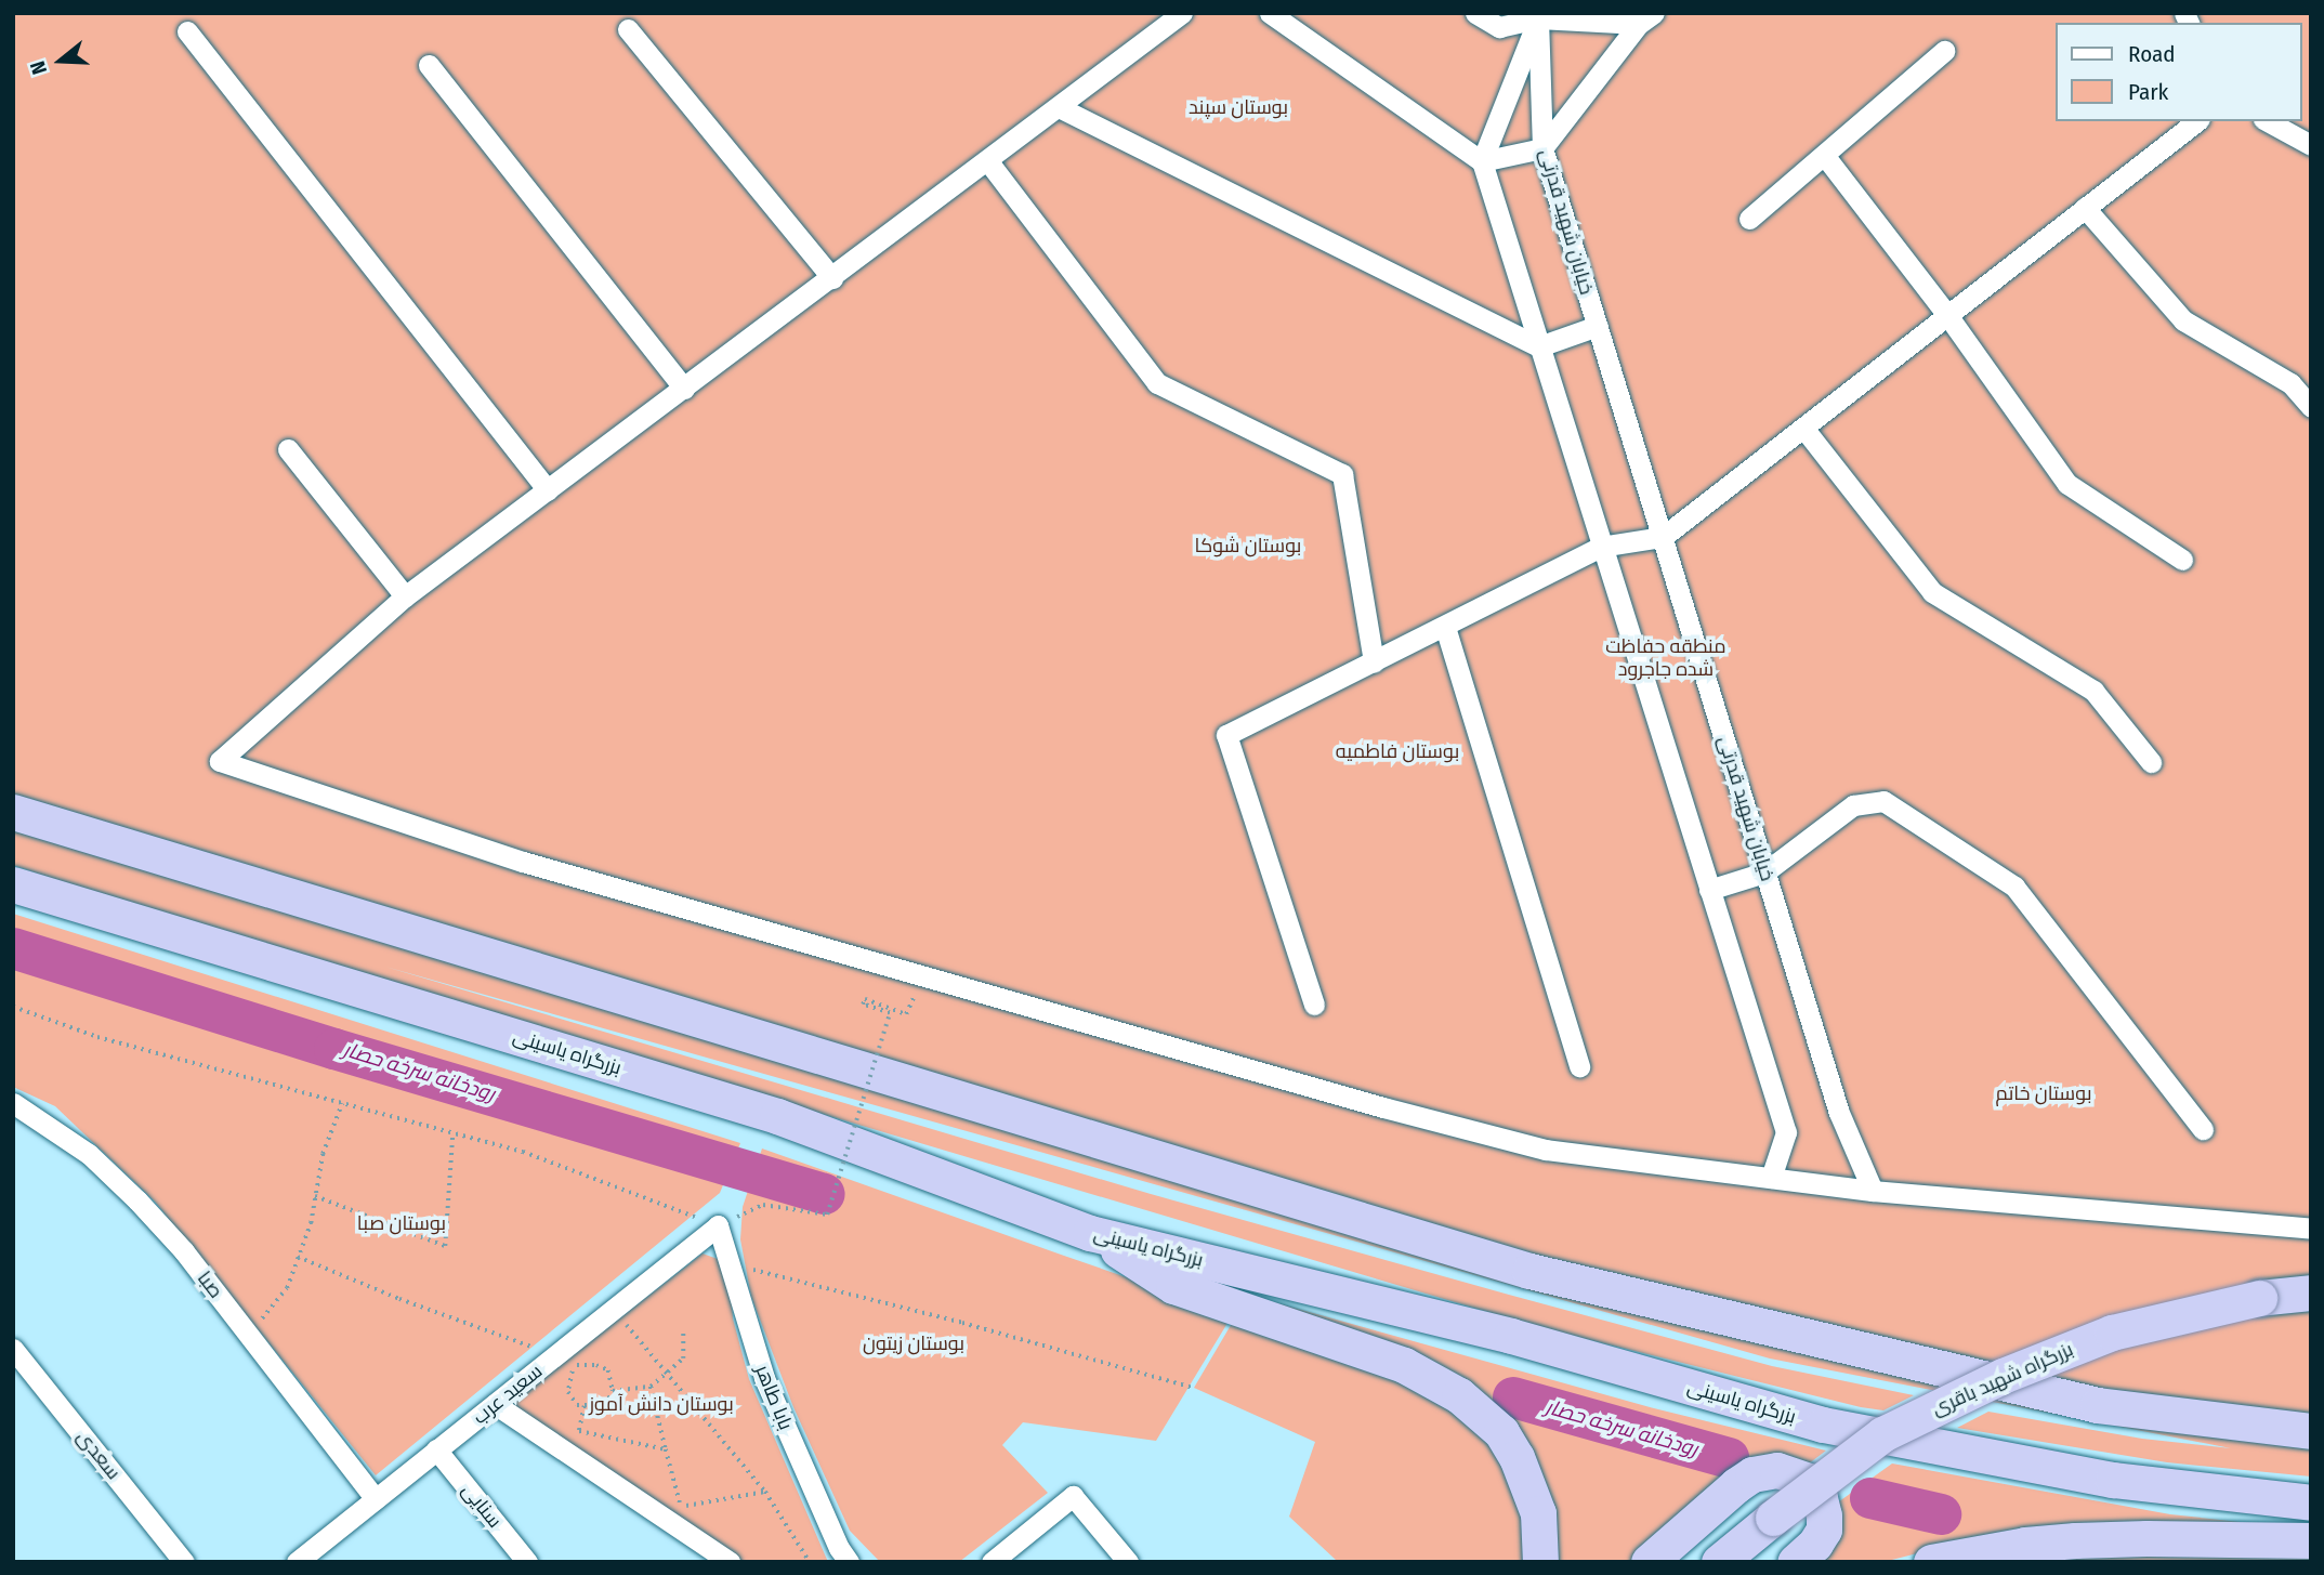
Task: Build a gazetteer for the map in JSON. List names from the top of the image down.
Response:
{
  "streets": {
    "highway": ["بزرگراه یاسینی", "بزرگراه شهید باقری"],
    "street": [
      "خیابان شهید قدرتی",
      "صبا",
      "سعید عرب",
      "بابا طاهر",
      "سعدی",
      "سنایی"
    ]
  },
  "crossings": [
    ["صبا", "سعید عرب"],
    ["سعید عرب", "بابا طاهر"],
    ["سعید عرب", "سنایی"]
  ],
  "water": ["رودخانه سرخه حصار"],
  "parks": [
    "بوستان سپند",
    "بوستان شوکا",
    "منطقه حفاظت شده جاجرود",
    "بوستان فاطمیه",
    "بوستان خاتم",
    "بوستان صبا",
    "بوستان زیتون",
    "بوستان دانش آموز"
  ],
  "legend": ["Road", "Park"],
  "north": "left"
}
